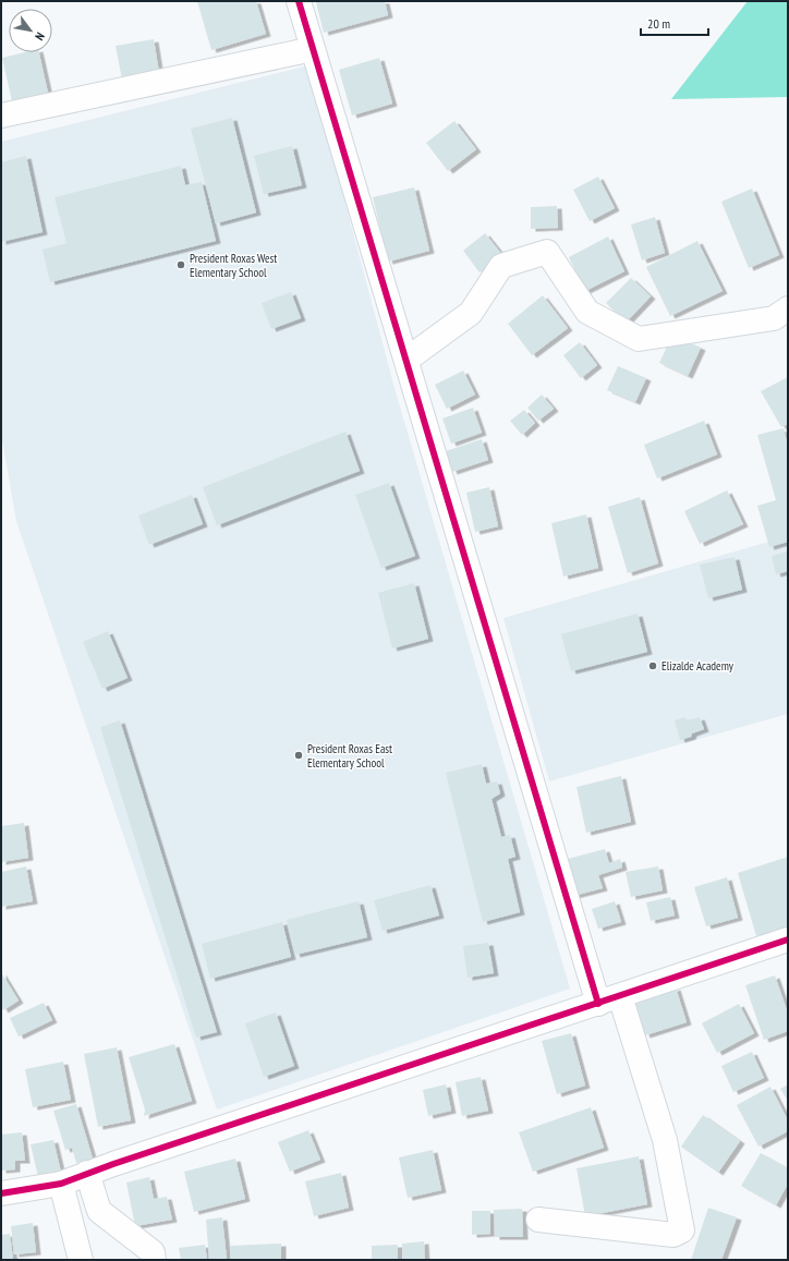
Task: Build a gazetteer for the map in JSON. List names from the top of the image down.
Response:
{
  "places": ["President Roxas West Elementary School", "Elizalde Academy", "President Roxas East Elementary School"],
  "scale_bar": "20 m",
  "north": "bottom right"
}
